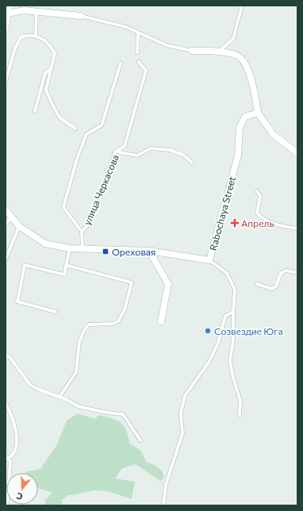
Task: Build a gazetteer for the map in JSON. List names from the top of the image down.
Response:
{
  "streets": {
    "street": ["Rabochaya Street"],
    "lane": ["улица Черкасова"]
  },
  "crossings": [
    ["улица Черкасова", "Rabochaya Street"]
  ],
  "places": {
    "health": ["Апрель"],
    "transit": ["Ореховая"],
    "other": ["Созвездие Юга"]
  },
  "north": "bottom"
}
